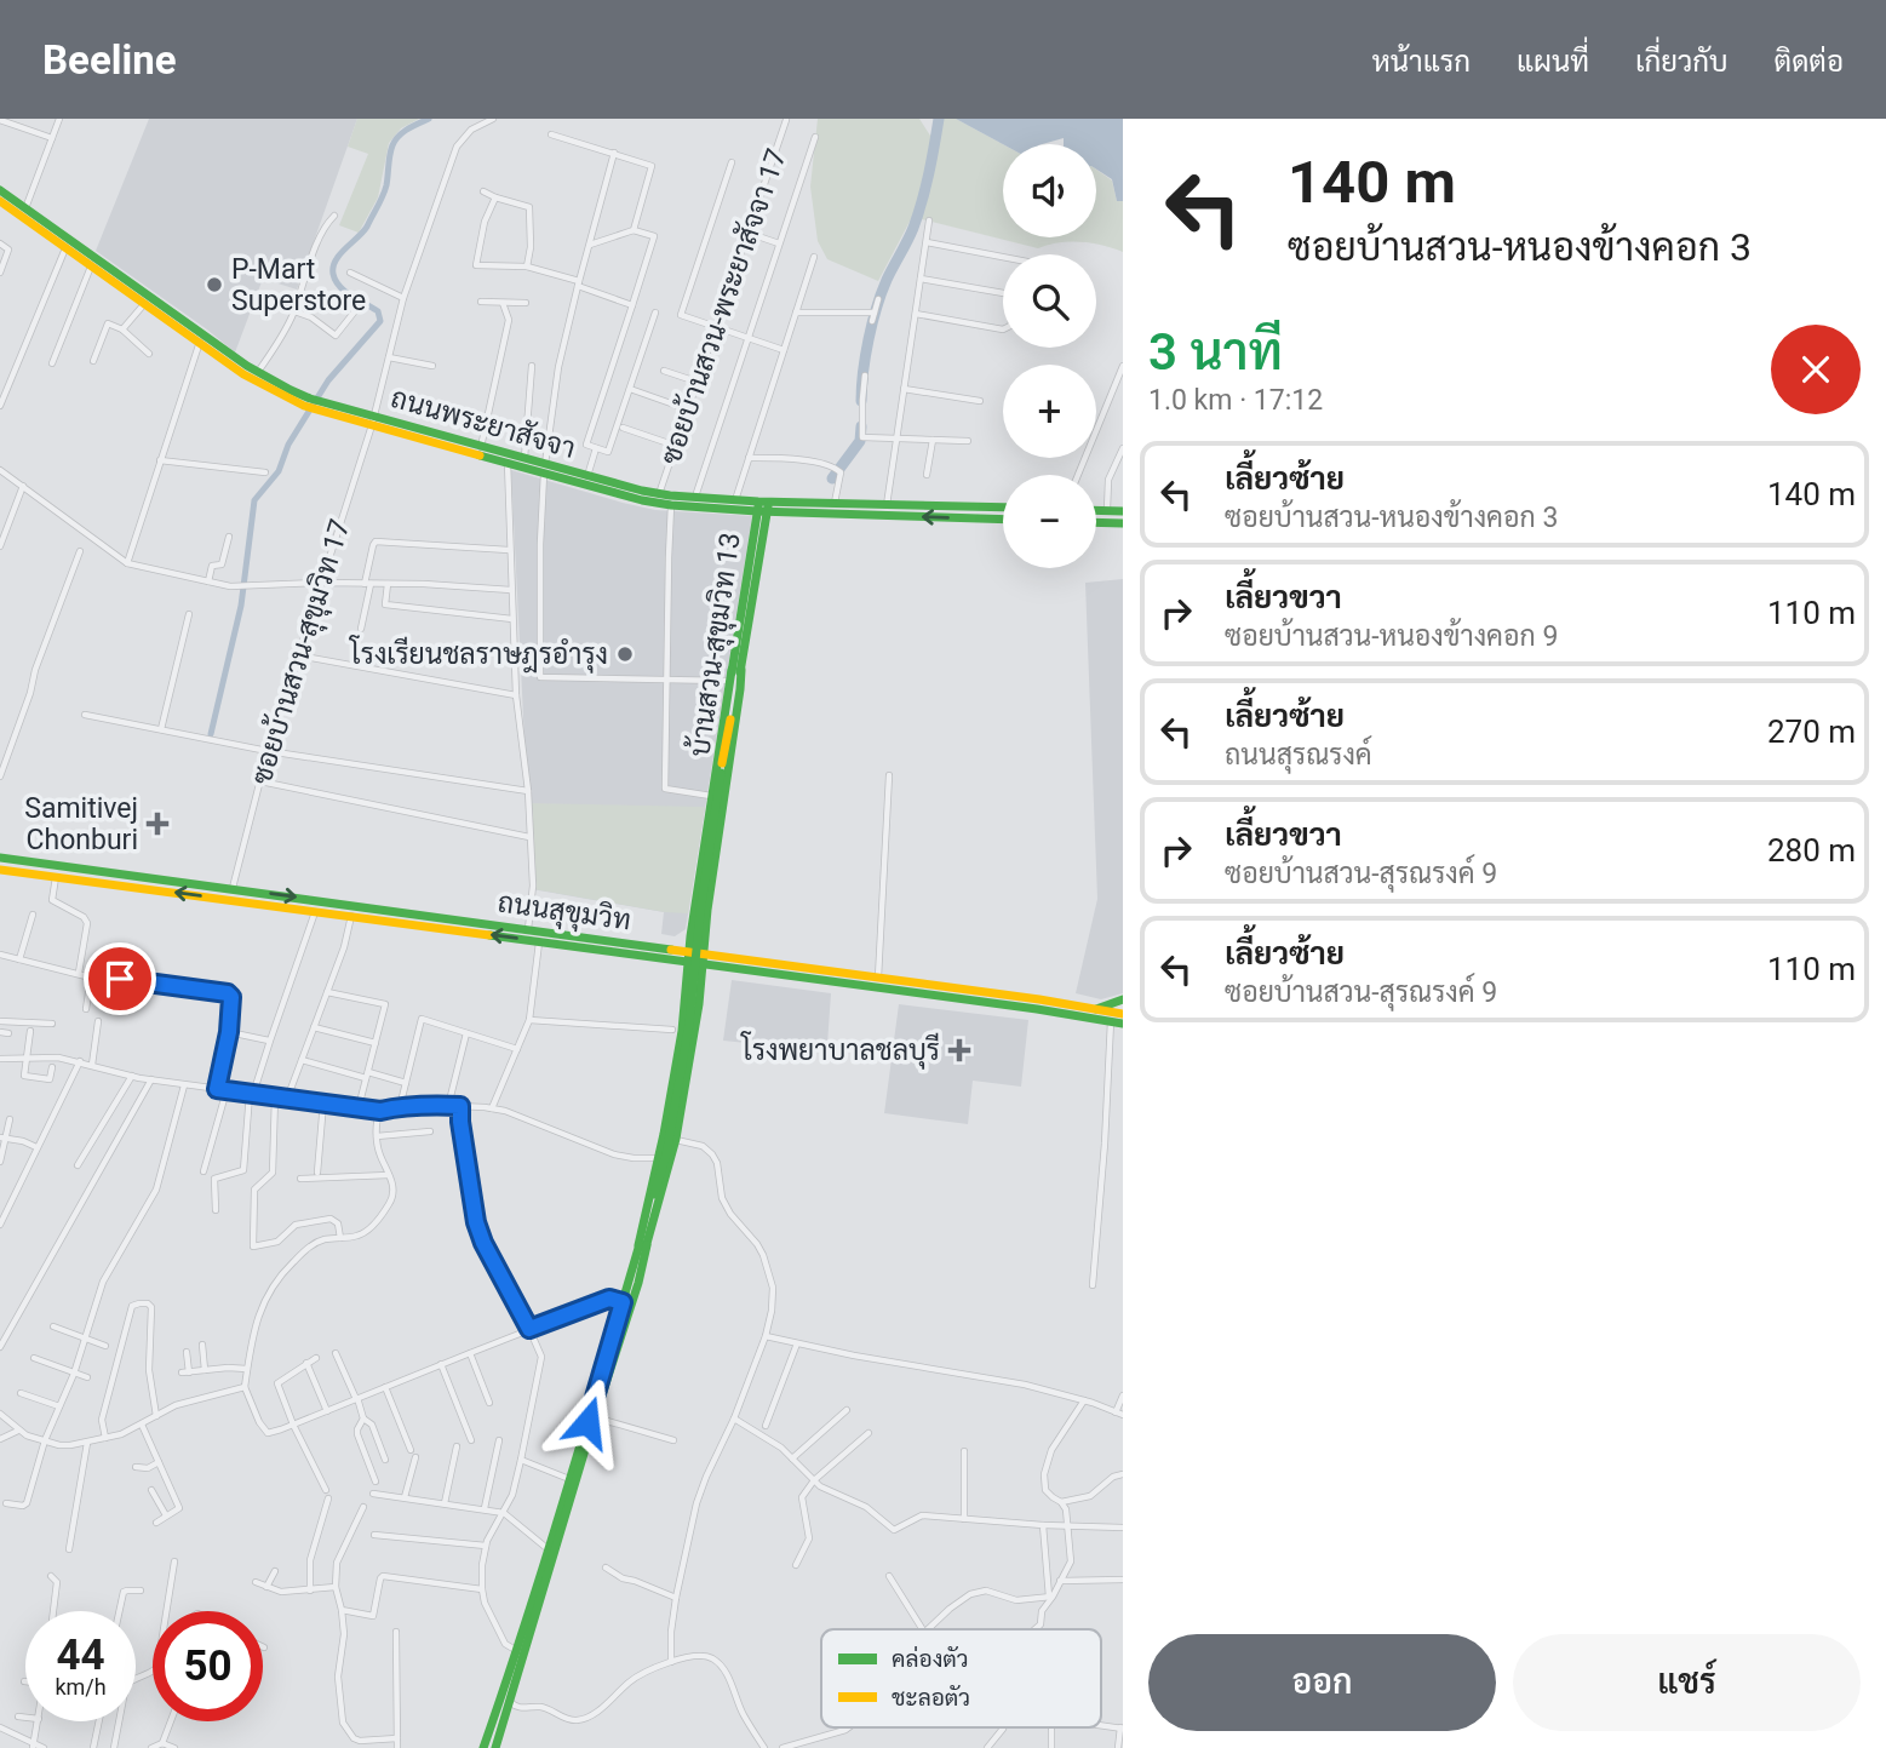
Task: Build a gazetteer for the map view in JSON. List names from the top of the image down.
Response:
{
  "streets": {
    "main road": ["ถนนพระยาสัจจา", "บ้านสวน-สุขุมวิท 13", "ถนนสุขุมวิท"],
    "street": ["ซอยบ้านสวน-พระยาสัจจา 17", "ซอยบ้านสวน-สุขุมวิท 17"]
  },
  "crossings": [
    ["ซอยบ้านสวน-พระยาสัจจา 17", "ถนนพระยาสัจจา"],
    ["ถนนพระยาสัจจา", "บ้านสวน-สุขุมวิท 13"],
    ["ถนนพระยาสัจจา", "ซอยบ้านสวน-สุขุมวิท 17"],
    ["ซอยบ้านสวน-สุขุมวิท 17", "ถนนสุขุมวิท"]
  ],
  "places": {
    "other": ["P-Mart Superstore", "โรงเรียนชลราษฎรอำรุง"],
    "health": ["Samitivej Chonburi", "โรงพยาบาลชลบุรี"]
  },
  "legend": ["คล่องตัว", "ชะลอตัว"],
  "page": {
    "header": "Beeline",
    "nav": [
      "หน้าแรก",
      "แผนที่",
      "เกี่ยวกับ",
      "ติดต่อ"
    ],
    "turn": ["140 m", "ซอยบ้านสวน-หนองข้างคอก 3"],
    "map_buttons": ["+", "−"],
    "heading": ["3 นาที", "1.0 km · 17:12"],
    "list": [
      {
        "name": "เลี้ยวซ้าย",
        "note": "ซอยบ้านสวน-หนองข้างคอก 3",
        "value": "140 m"
      },
      {
        "name": "เลี้ยวขวา",
        "note": "ซอยบ้านสวน-หนองข้างคอก 9",
        "value": "110 m"
      },
      {
        "name": "เลี้ยวซ้าย",
        "note": "ถนนสุรณรงค์",
        "value": "270 m"
      },
      {
        "name": "เลี้ยวขวา",
        "note": "ซอยบ้านสวน-สุรณรงค์ 9",
        "value": "280 m"
      },
      {
        "name": "เลี้ยวซ้าย",
        "note": "ซอยบ้านสวน-สุรณรงค์ 9",
        "value": "110 m"
      }
    ],
    "speed": "44 km/h",
    "limit": "50",
    "buttons": ["ออก", "แชร์"]
  }
}
